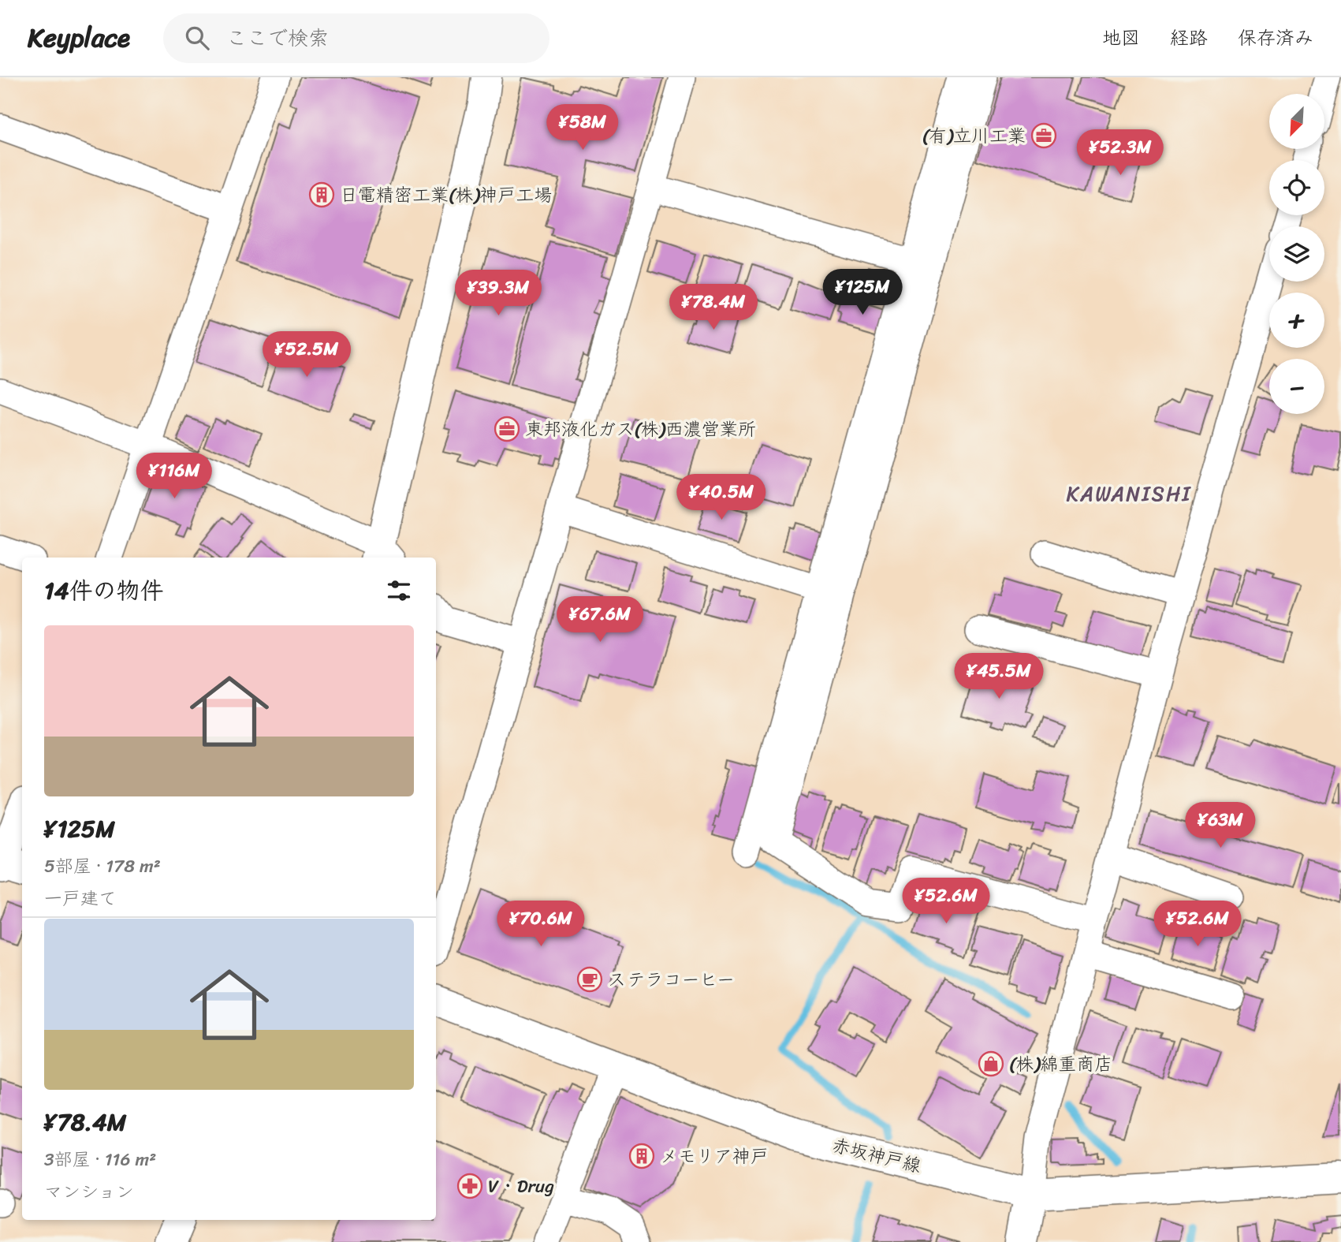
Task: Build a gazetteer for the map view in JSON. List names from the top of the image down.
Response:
{
  "streets": {
    "main road": ["赤坂神戸線"]
  },
  "districts": ["KAWANISHI"],
  "places": {
    "office": ["(有)立川工業", "東邦液化ガス(株)西濃営業所"],
    "building": ["日電精密工業(株)神戸工場", "メモリア神戸"],
    "cafe": ["ステラコーヒー"],
    "shop": ["(株)綿重商店"],
    "pharmacy": ["V・Drug"]
  },
  "north": "bottom left",
  "page": {
    "header": "Keyplace",
    "search": "ここで検索",
    "nav": ["地図", "経路", "保存済み"],
    "map_buttons": ["+", "−"],
    "price": [
      "¥58M",
      "¥52.3M",
      "¥125M",
      "¥39.3M",
      "¥78.4M",
      "¥52.5M",
      "¥116M",
      "¥40.5M",
      "¥67.6M",
      "¥45.5M",
      "¥63M",
      "¥52.6M",
      "¥70.6M",
      "¥52.6M"
    ],
    "heading": "14件の物件",
    "list": [
      {
        "name": "¥125M",
        "note": "5部屋 · 178 m² · 一戸建て"
      },
      {
        "name": "¥78.4M",
        "note": "3部屋 · 116 m² · マンション"
      }
    ]
  }
}
